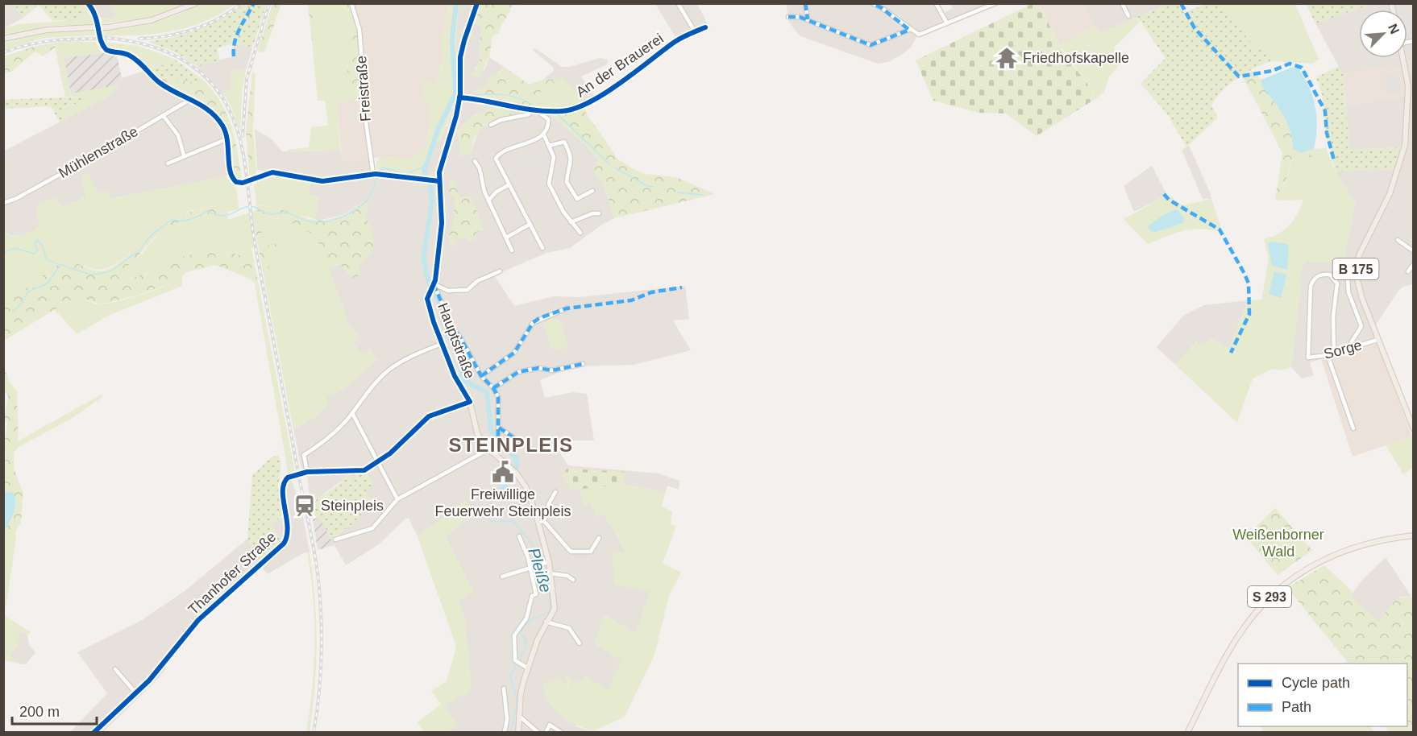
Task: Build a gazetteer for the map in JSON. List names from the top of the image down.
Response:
{
  "streets": {
    "main road": ["B 175", "Hauptstraße", "S 293"],
    "street": [
      "An der Brauerei",
      "Freistraße",
      "Mühlenstraße",
      "Sorge",
      "Thanhofer Straße"
    ]
  },
  "crossings": [
    ["An der Brauerei", "Hauptstraße"],
    ["B 175", "Sorge"]
  ],
  "districts": ["STEINPLEIS"],
  "water": ["Pleiße"],
  "parks": ["Weißenborner Wald"],
  "places": {
    "temple": ["Friedhofskapelle"],
    "public building": ["Freiwillige Feuerwehr Steinpleis"],
    "station": ["Steinpleis"]
  },
  "legend": ["Cycle path", "Path"],
  "scale_bar": "200 m",
  "north": "top right"
}
